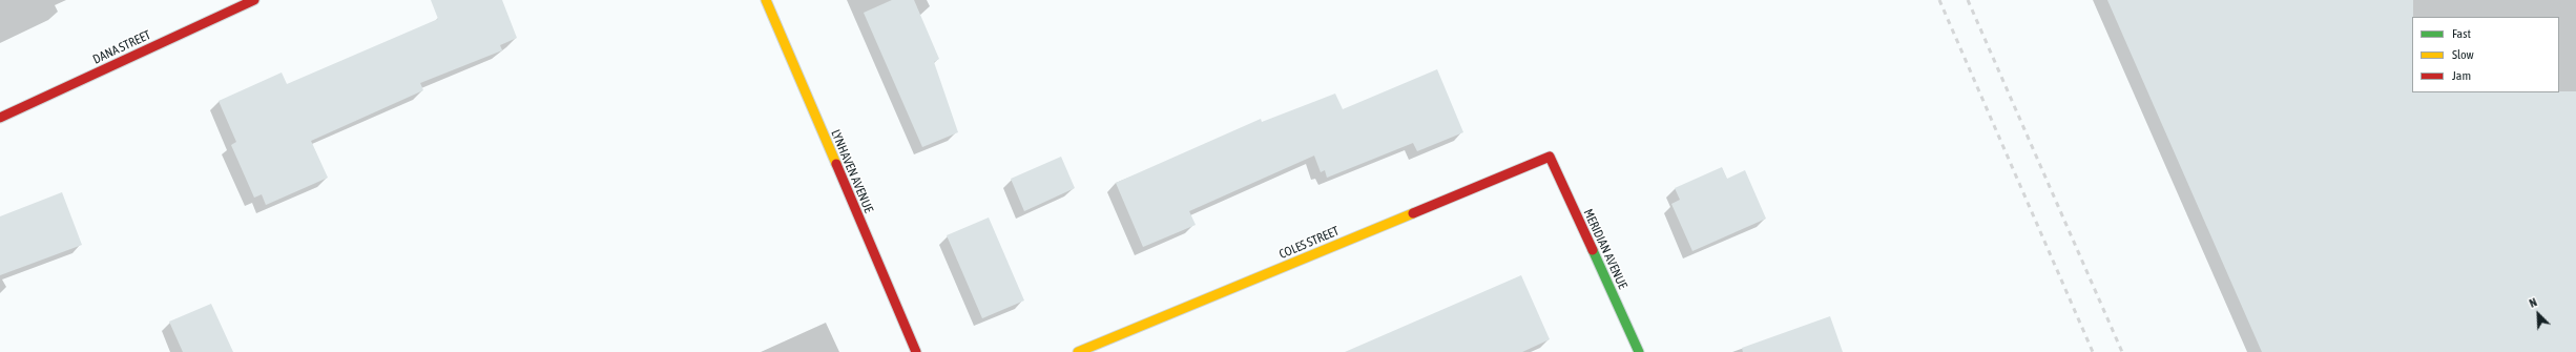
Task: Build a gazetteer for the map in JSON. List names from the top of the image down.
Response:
{
  "streets": {
    "street": [
      "DANA STREET",
      "LYNHAVEN AVENUE",
      "COLES STREET",
      "MERIDIAN AVENUE"
    ]
  },
  "crossings": [
    ["COLES STREET", "MERIDIAN AVENUE"]
  ],
  "legend": ["Fast", "Slow", "Jam"],
  "north": "top left"
}
